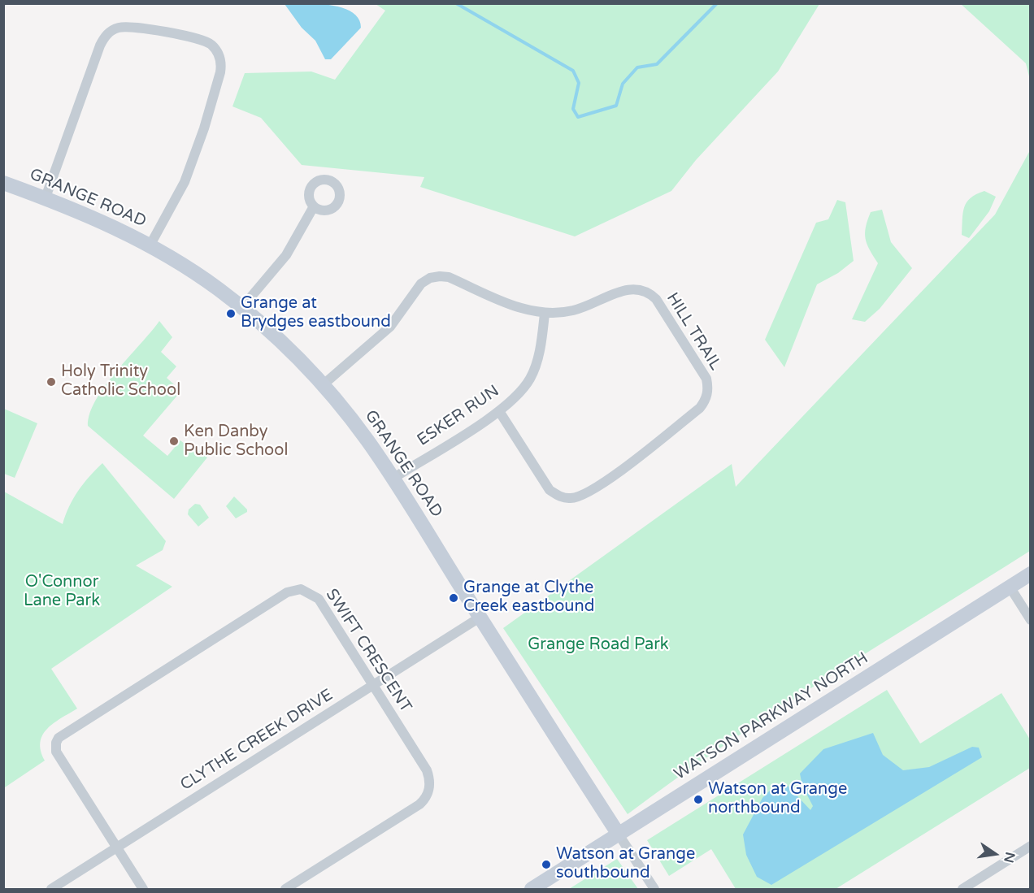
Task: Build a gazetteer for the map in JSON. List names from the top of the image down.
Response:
{
  "streets": {
    "street": [
      "GRANGE ROAD",
      "HILL TRAIL",
      "ESKER RUN",
      "SWIFT CRESCENT",
      "WATSON PARKWAY NORTH",
      "CLYTHE CREEK DRIVE"
    ]
  },
  "crossings": [
    ["GRANGE ROAD", "HILL TRAIL"],
    ["GRANGE ROAD", "ESKER RUN"],
    ["GRANGE ROAD", "WATSON PARKWAY NORTH"],
    ["GRANGE ROAD", "CLYTHE CREEK DRIVE"],
    ["HILL TRAIL", "ESKER RUN"],
    ["SWIFT CRESCENT", "CLYTHE CREEK DRIVE"]
  ],
  "parks": ["O'Connor Lane Park", "Grange Road Park"],
  "places": [
    "Grange at Brydges eastbound",
    "Holy Trinity Catholic School",
    "Ken Danby Public School",
    "Grange at Clythe Creek eastbound",
    "Watson at Grange northbound",
    "Watson at Grange southbound"
  ],
  "north": "right"
}
